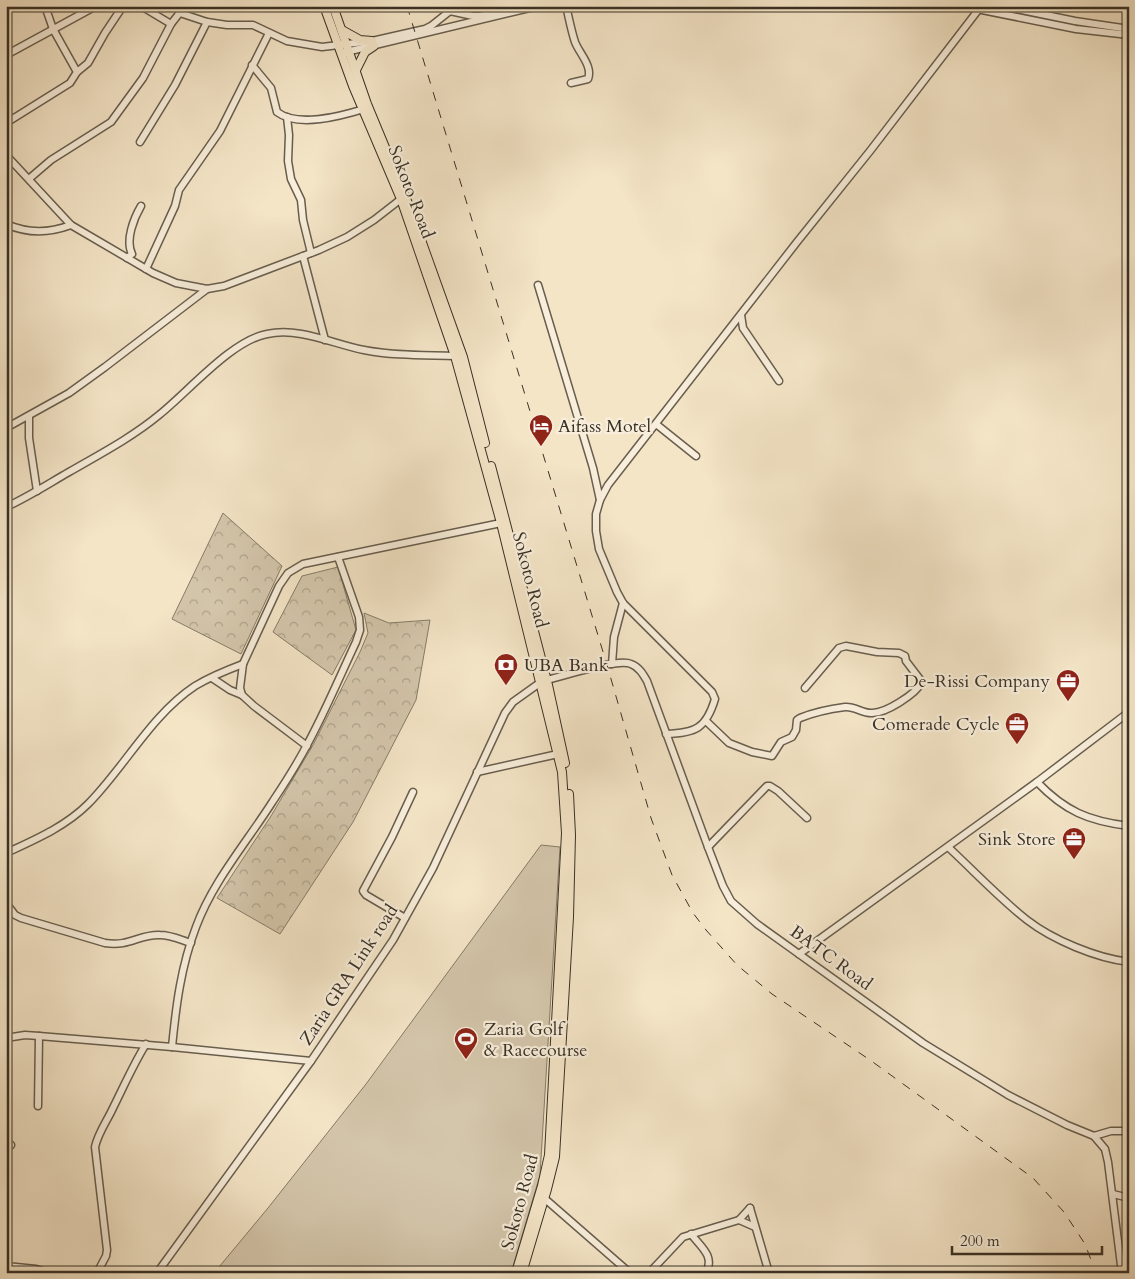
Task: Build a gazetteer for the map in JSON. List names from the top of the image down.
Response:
{
  "streets": {
    "main road": ["Sokoto Road"],
    "street": ["BATC Road", "Zaria GRA Link road"]
  },
  "crossings": [
    ["Sokoto Road", "BATC Road"],
    ["Sokoto Road", "Zaria GRA Link road"],
    ["BATC Road", "Zaria GRA Link road"]
  ],
  "places": {
    "hotel": ["Aifass Motel"],
    "bank": ["UBA Bank"],
    "office": ["De-Rissi Company", "Comerade Cycle", "Sink Store"],
    "sports": ["Zaria Golf & Racecourse"]
  },
  "scale_bar": "200 m"
}
